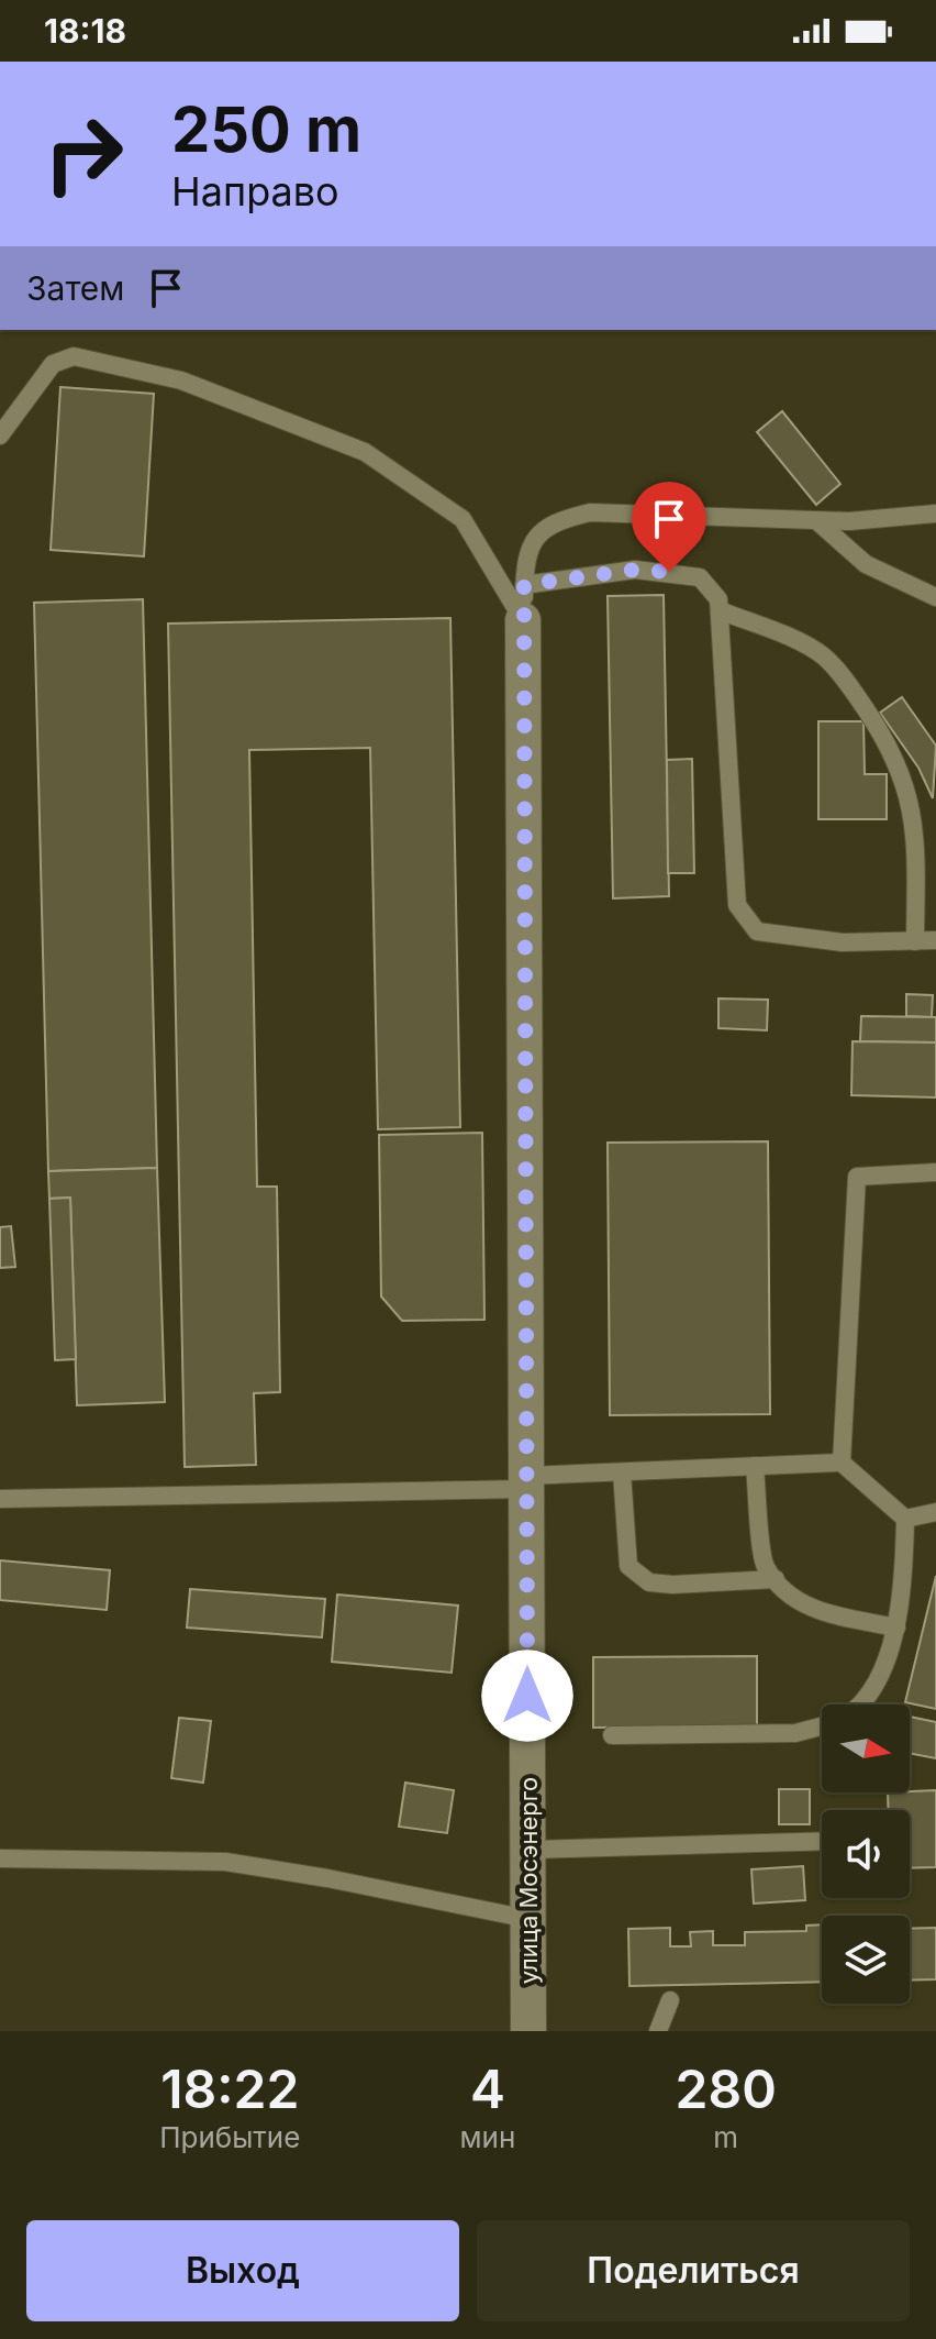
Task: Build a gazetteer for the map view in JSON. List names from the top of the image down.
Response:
{
  "streets": {
    "street": ["улица Мосэнерго"]
  },
  "north": "right",
  "page": {
    "status": "18:18",
    "turn": ["250 m", "Направо"],
    "then": "Затем",
    "eta": [
      "18:22",
      "Прибытие",
      "4",
      "мин",
      "280",
      "m"
    ],
    "buttons": ["Выход", "Поделиться"]
  }
}
